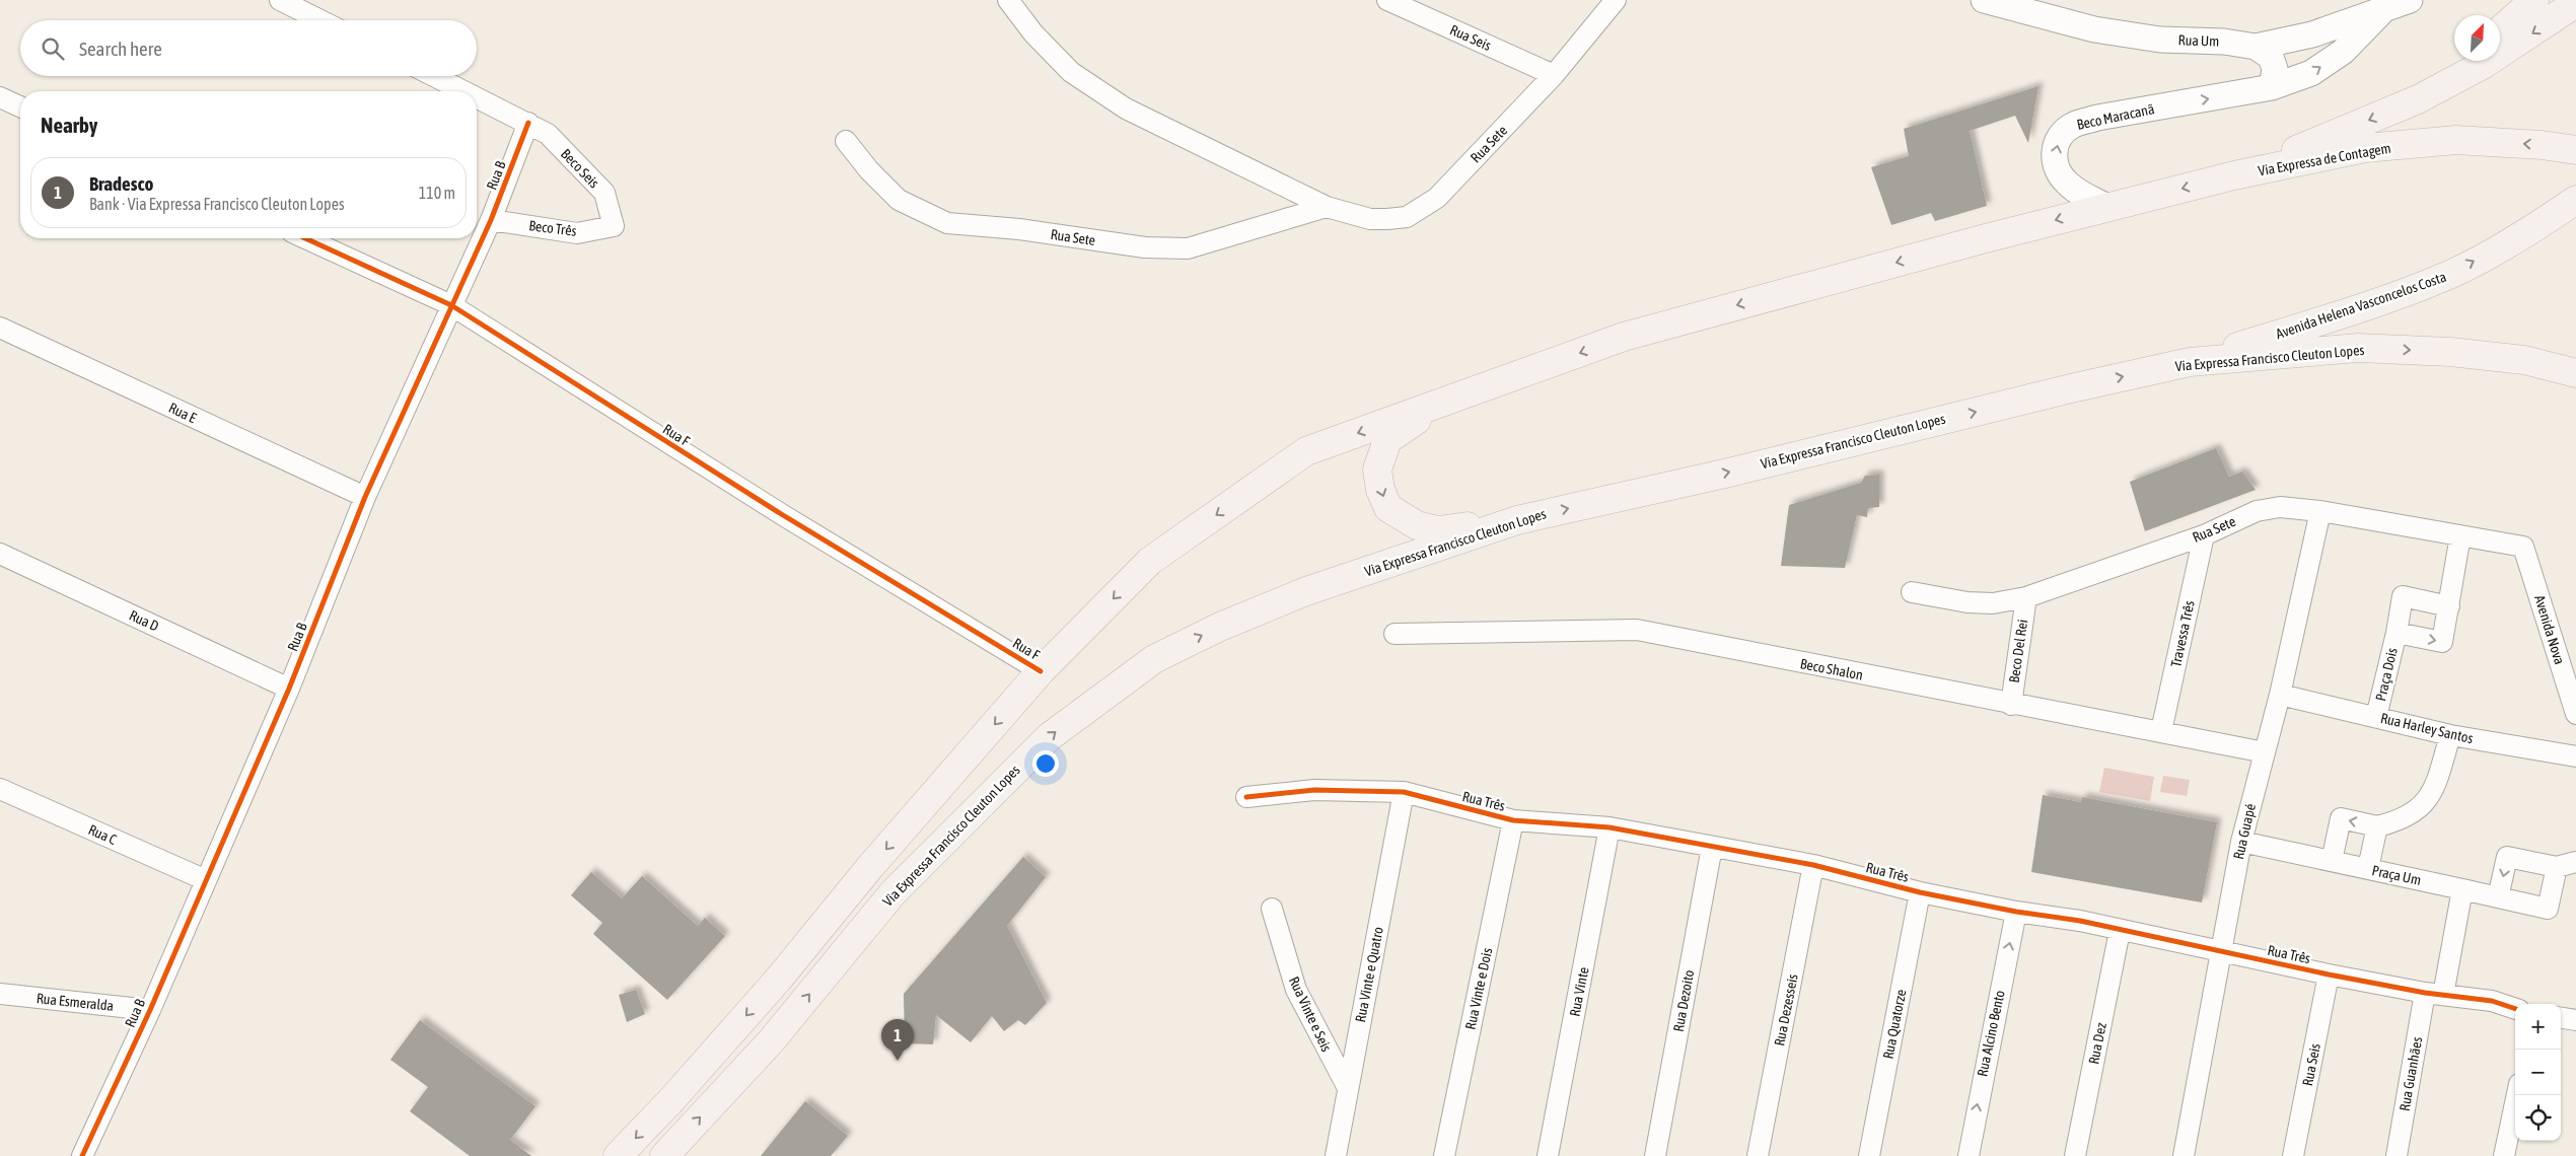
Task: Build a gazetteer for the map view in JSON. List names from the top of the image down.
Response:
{
  "streets": {
    "highway": ["Via Expressa de Contagem", "Avenida Helena Vasconcelos Costa", "Via Expressa Francisco Cleuton Lopes"],
    "street": [
      "Rua Seis",
      "Rua Um",
      "Beco Maracanã",
      "Rua Sete",
      "Beco Seis",
      "Rua B",
      "Beco Três",
      "Rua E",
      "Rua F",
      "Rua D",
      "Avenida Nova",
      "Travessa Três",
      "Beco Del Rei",
      "Beco Shalon",
      "Praça Dois",
      "Rua Harley Santos",
      "Rua Três",
      "Rua Guapé",
      "Rua C",
      "Praça Um",
      "Rua Vinte e Quatro",
      "Rua Vinte e Dois",
      "Rua Vinte",
      "Rua Dezoito",
      "Rua Esmeralda",
      "Rua Dezesseis",
      "Rua Vinte e Seis",
      "Rua Quatorze",
      "Rua Alcino Bento",
      "Rua Dez",
      "Rua Guanhães"
    ]
  },
  "crossings": [
    ["Rua Seis", "Rua Sete"],
    ["Rua Seis", "Rua Três"],
    ["Rua Um", "Beco Maracanã"],
    ["Beco Maracanã", "Via Expressa de Contagem"],
    ["Rua Sete", "Avenida Nova"],
    ["Rua Sete", "Travessa Três"],
    ["Rua Sete", "Beco Del Rei"],
    ["Rua Sete", "Praça Dois"],
    ["Rua Sete", "Rua Guapé"],
    ["Beco Seis", "Rua B"],
    ["Beco Seis", "Beco Três"],
    ["Rua B", "Beco Três"],
    ["Rua B", "Rua E"],
    ["Rua B", "Rua F"],
    ["Rua B", "Rua D"],
    ["Rua B", "Rua C"],
    ["Rua B", "Rua Esmeralda"],
    ["Avenida Helena Vasconcelos Costa", "Via Expressa Francisco Cleuton Lopes"],
    ["Travessa Três", "Beco Shalon"],
    ["Beco Del Rei", "Beco Shalon"],
    ["Beco Shalon", "Rua Guapé"],
    ["Praça Dois", "Rua Harley Santos"],
    ["Rua Harley Santos", "Rua Guapé"],
    ["Rua Três", "Rua Guapé"],
    ["Rua Três", "Rua Vinte e Quatro"],
    ["Rua Três", "Rua Vinte e Dois"],
    ["Rua Três", "Rua Vinte"],
    ["Rua Três", "Rua Dezoito"],
    ["Rua Três", "Rua Dezesseis"],
    ["Rua Três", "Rua Quatorze"],
    ["Rua Três", "Rua Alcino Bento"],
    ["Rua Três", "Rua Dez"],
    ["Rua Três", "Rua Guanhães"],
    ["Rua Guapé", "Praça Um"],
    ["Rua Vinte e Quatro", "Rua Vinte e Seis"]
  ],
  "one_way": ["Rua Alcino Bento"],
  "north": "top right",
  "page": {
    "search": "Search here",
    "heading": "Nearby",
    "list": [
      {
        "mark": "1",
        "name": "Bradesco",
        "note": "Bank · Via Expressa Francisco Cleuton Lopes",
        "value": "110 m"
      }
    ],
    "map_buttons": ["+", "−"],
    "pins": "1"
  }
}
